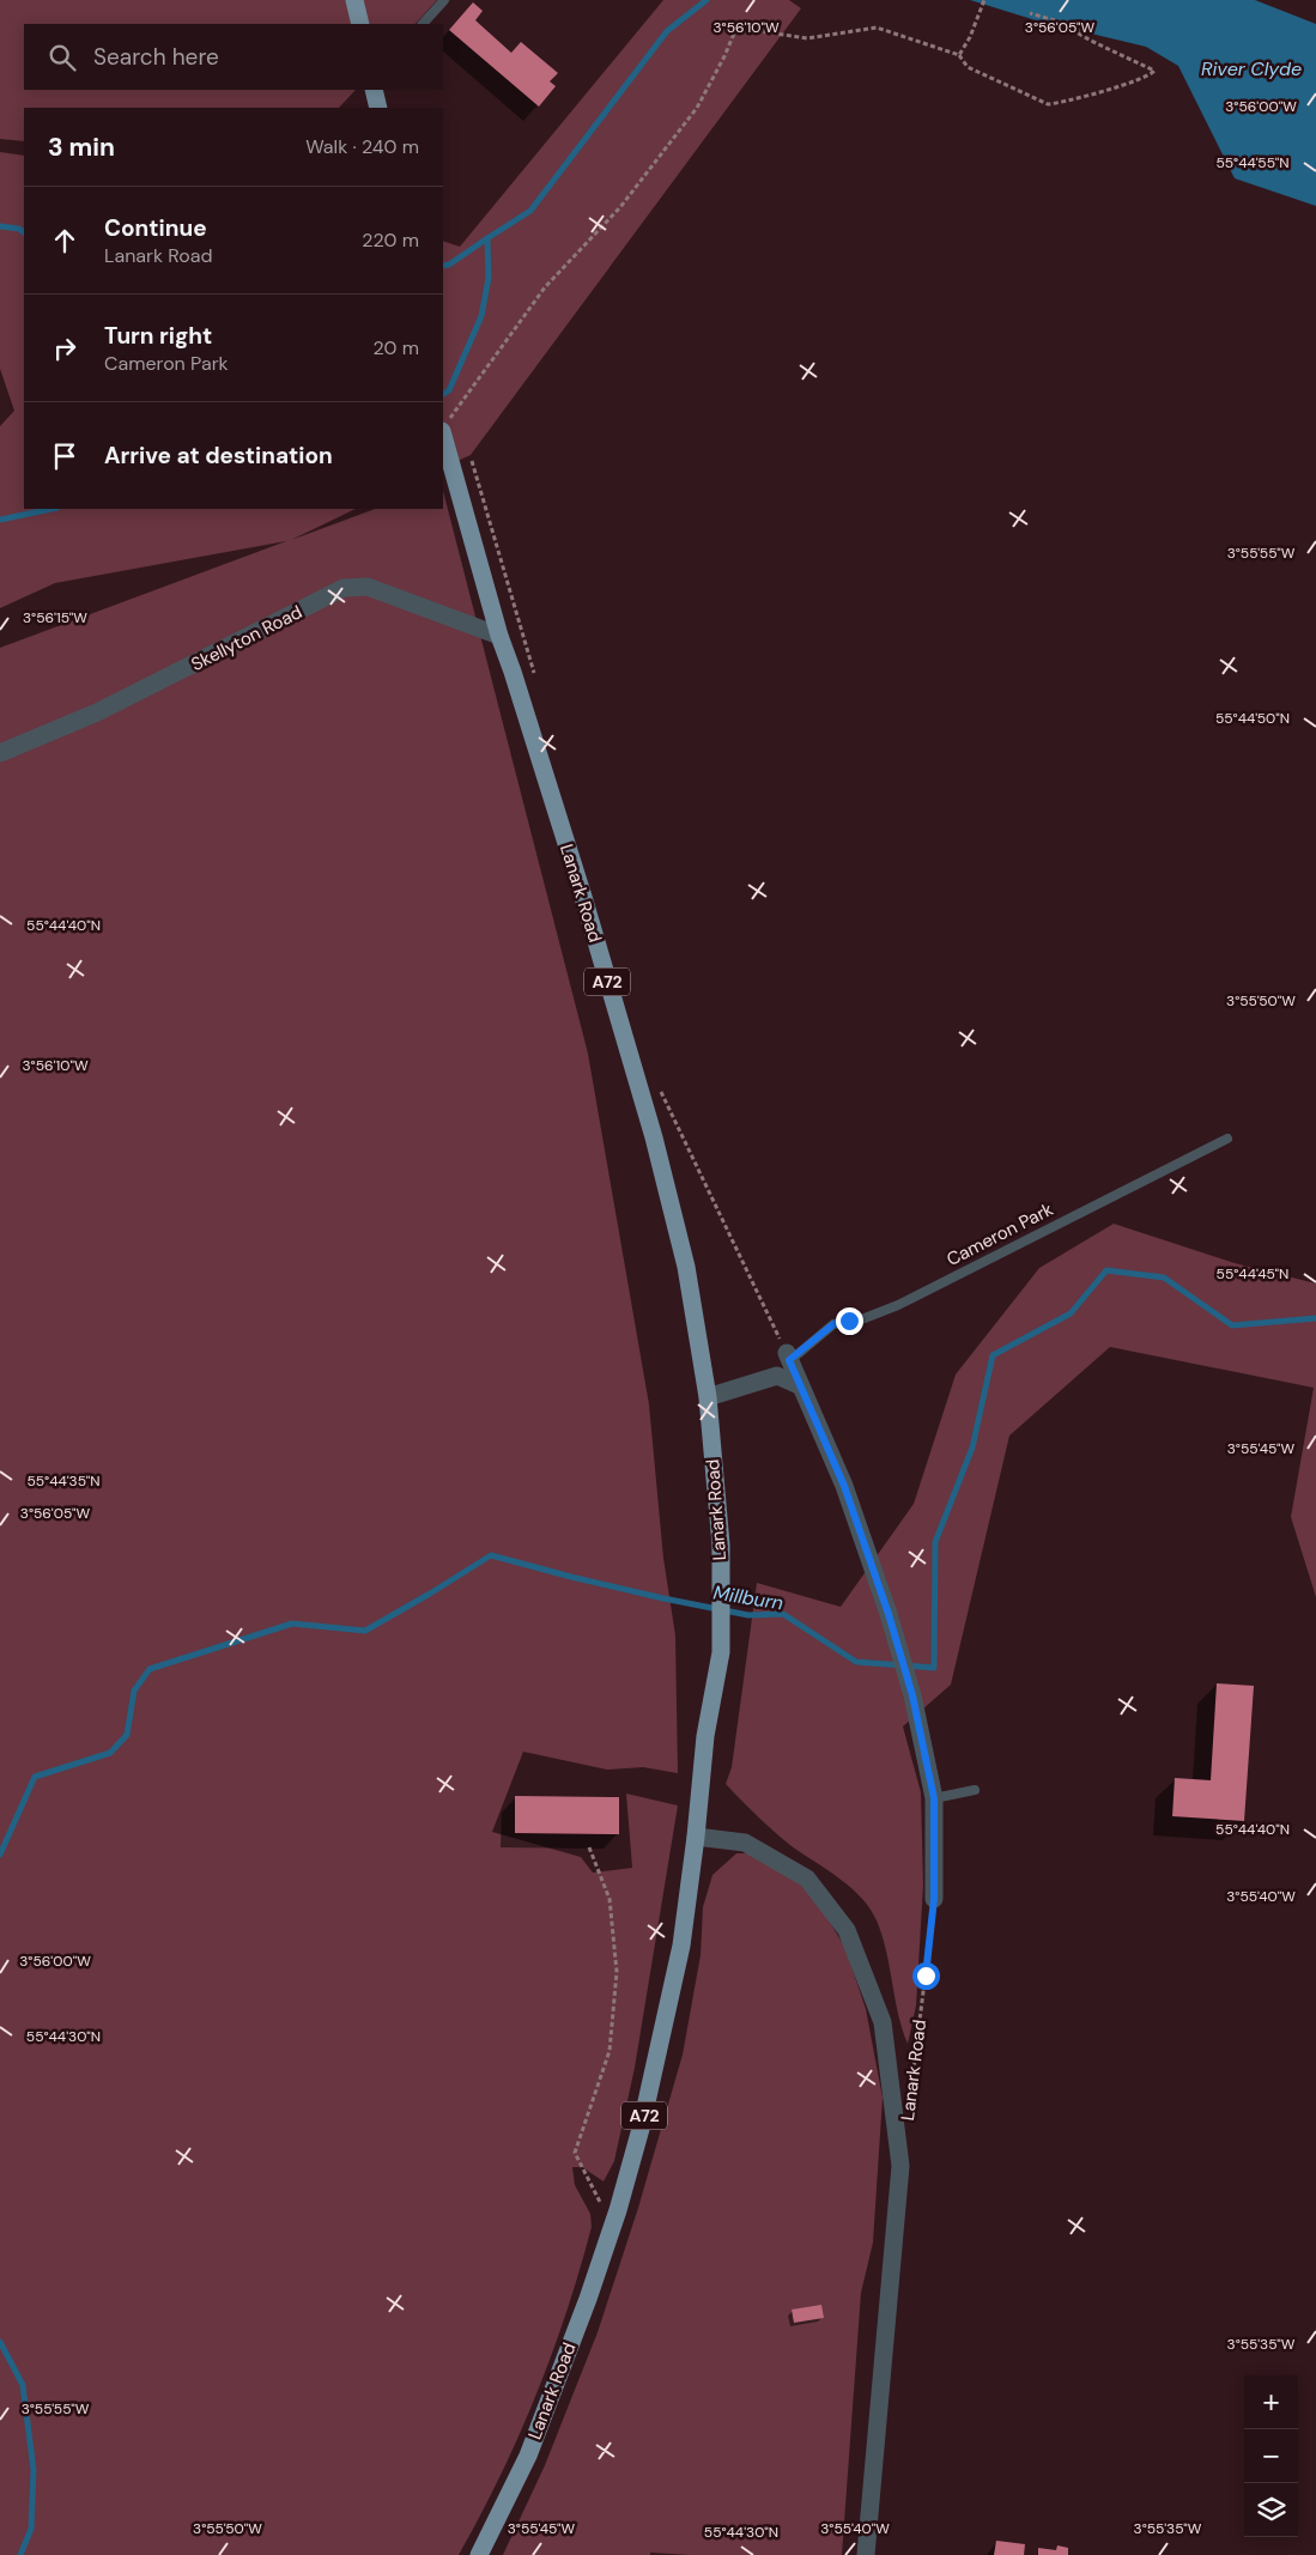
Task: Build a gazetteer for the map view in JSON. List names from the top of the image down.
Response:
{
  "streets": {
    "main road": ["Lanark Road", "A72"],
    "street": ["Skellyton Road"],
    "lane": ["Cameron Park"]
  },
  "crossings": [
    ["Skellyton Road", "Lanark Road"]
  ],
  "water": ["River Clyde", "Millburn"],
  "page": {
    "search": "Search here",
    "heading": ["3 min", "Walk · 240 m"],
    "list": [
      ["Continue", "Lanark Road", "220 m"],
      ["Turn right", "Cameron Park", "20 m"],
      "Arrive at destination"
    ],
    "map_buttons": ["+", "−"]
  },
  "coordinates": [
    "3°56'10\"W",
    "3°56'05\"W",
    "3°56'00\"W",
    "55°44'55\"N",
    "3°55'55\"W",
    "3°56'15\"W",
    "55°44'50\"N",
    "55°44'40\"N",
    "3°55'50\"W",
    "55°44'45\"N",
    "3°55'45\"W",
    "55°44'35\"N",
    "3°55'40\"W",
    "55°44'30\"N",
    "3°55'35\"W"
  ]
}
